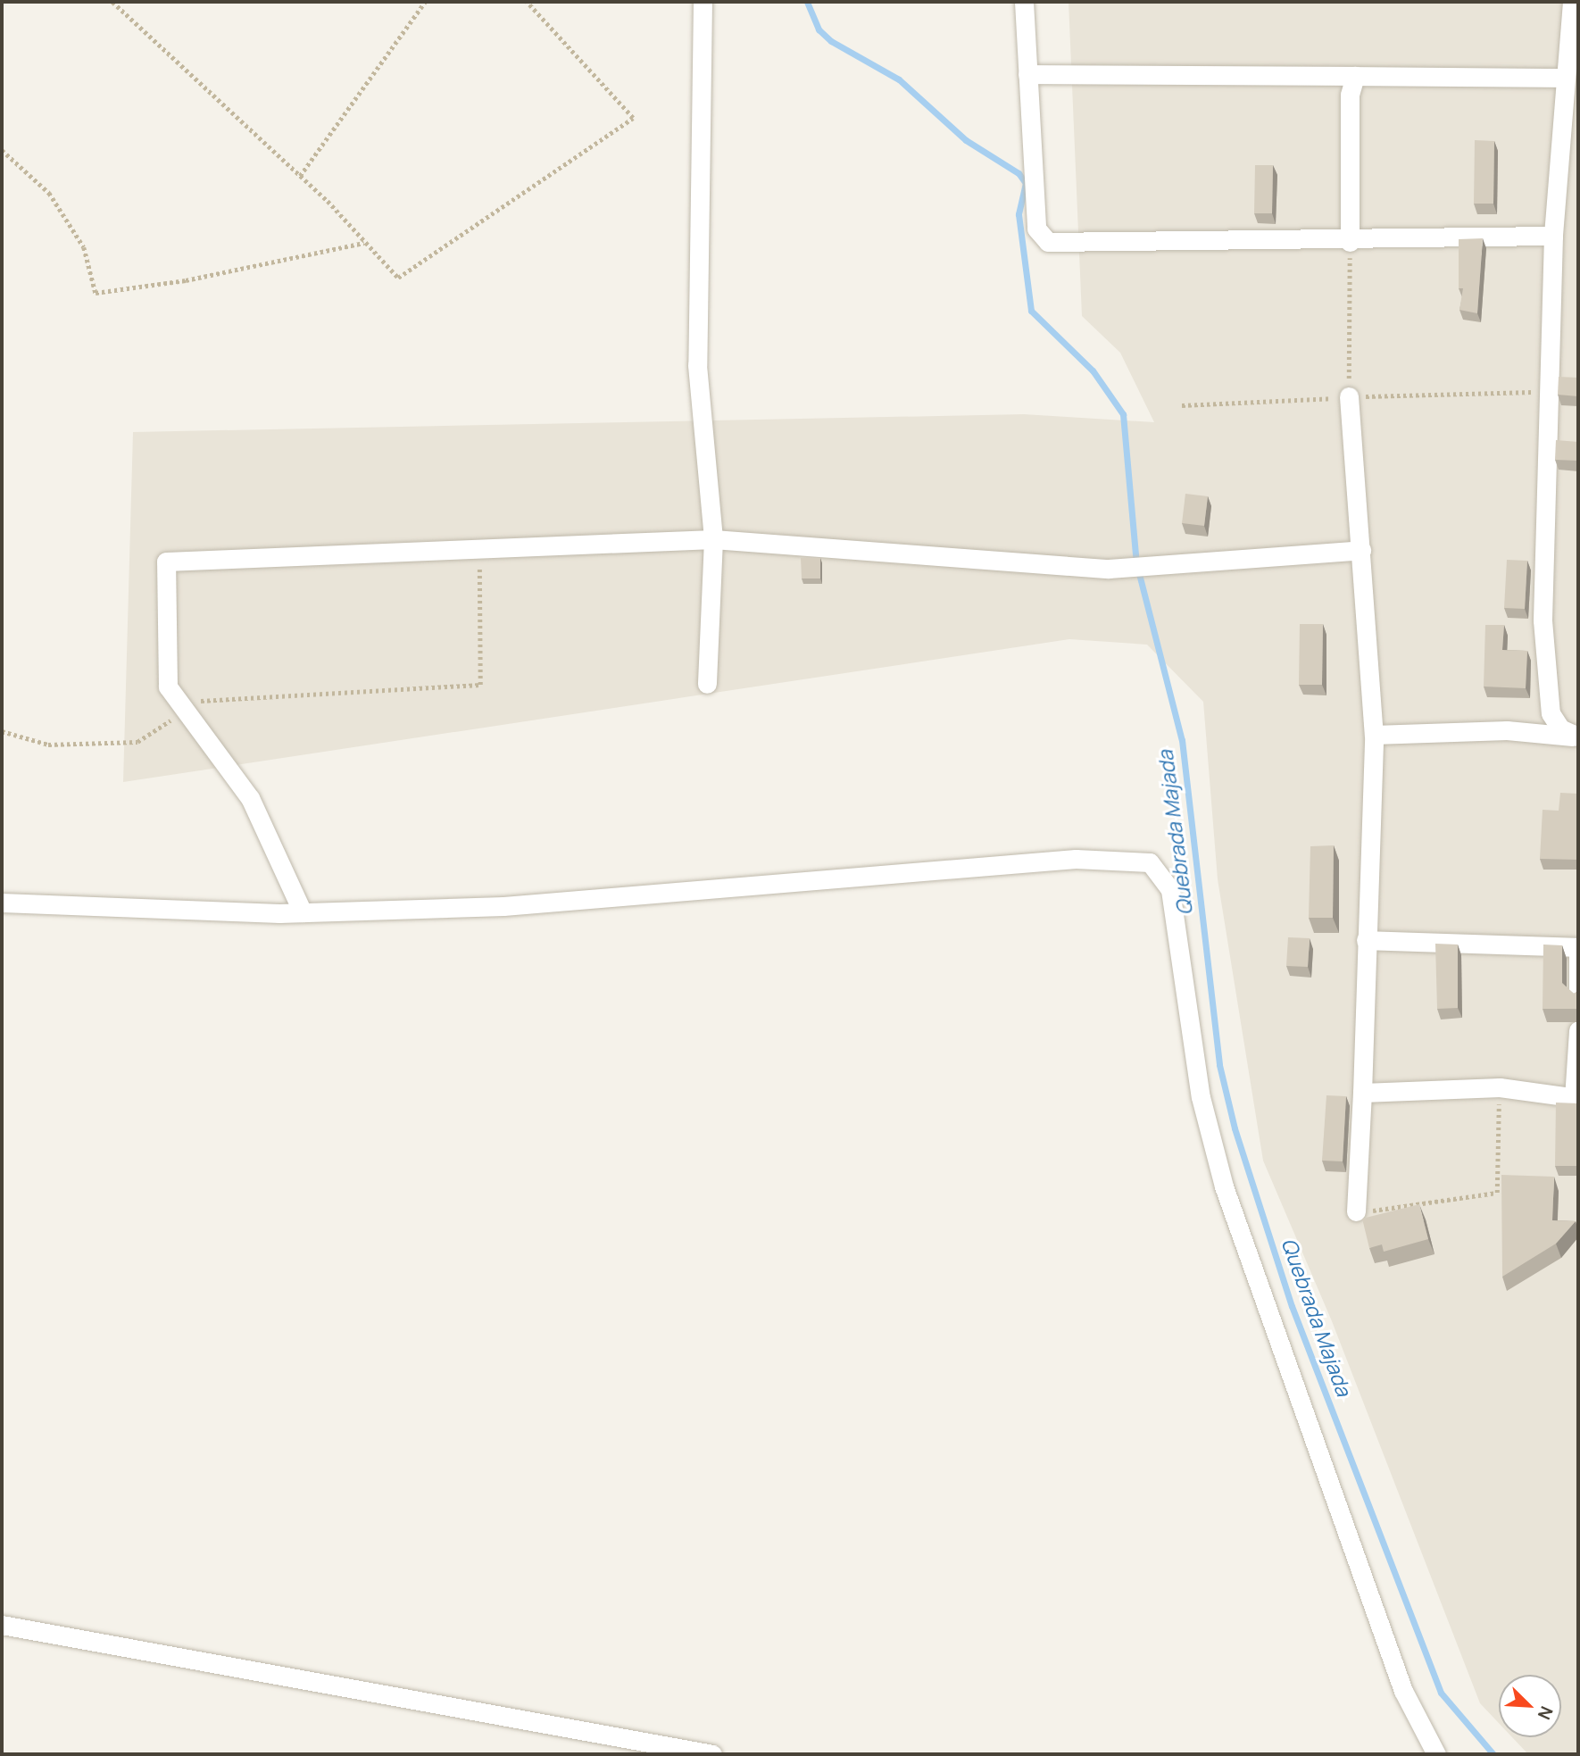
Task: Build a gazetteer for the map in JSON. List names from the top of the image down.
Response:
{
  "water": ["Quebrada Majada"],
  "north": "bottom right"
}
